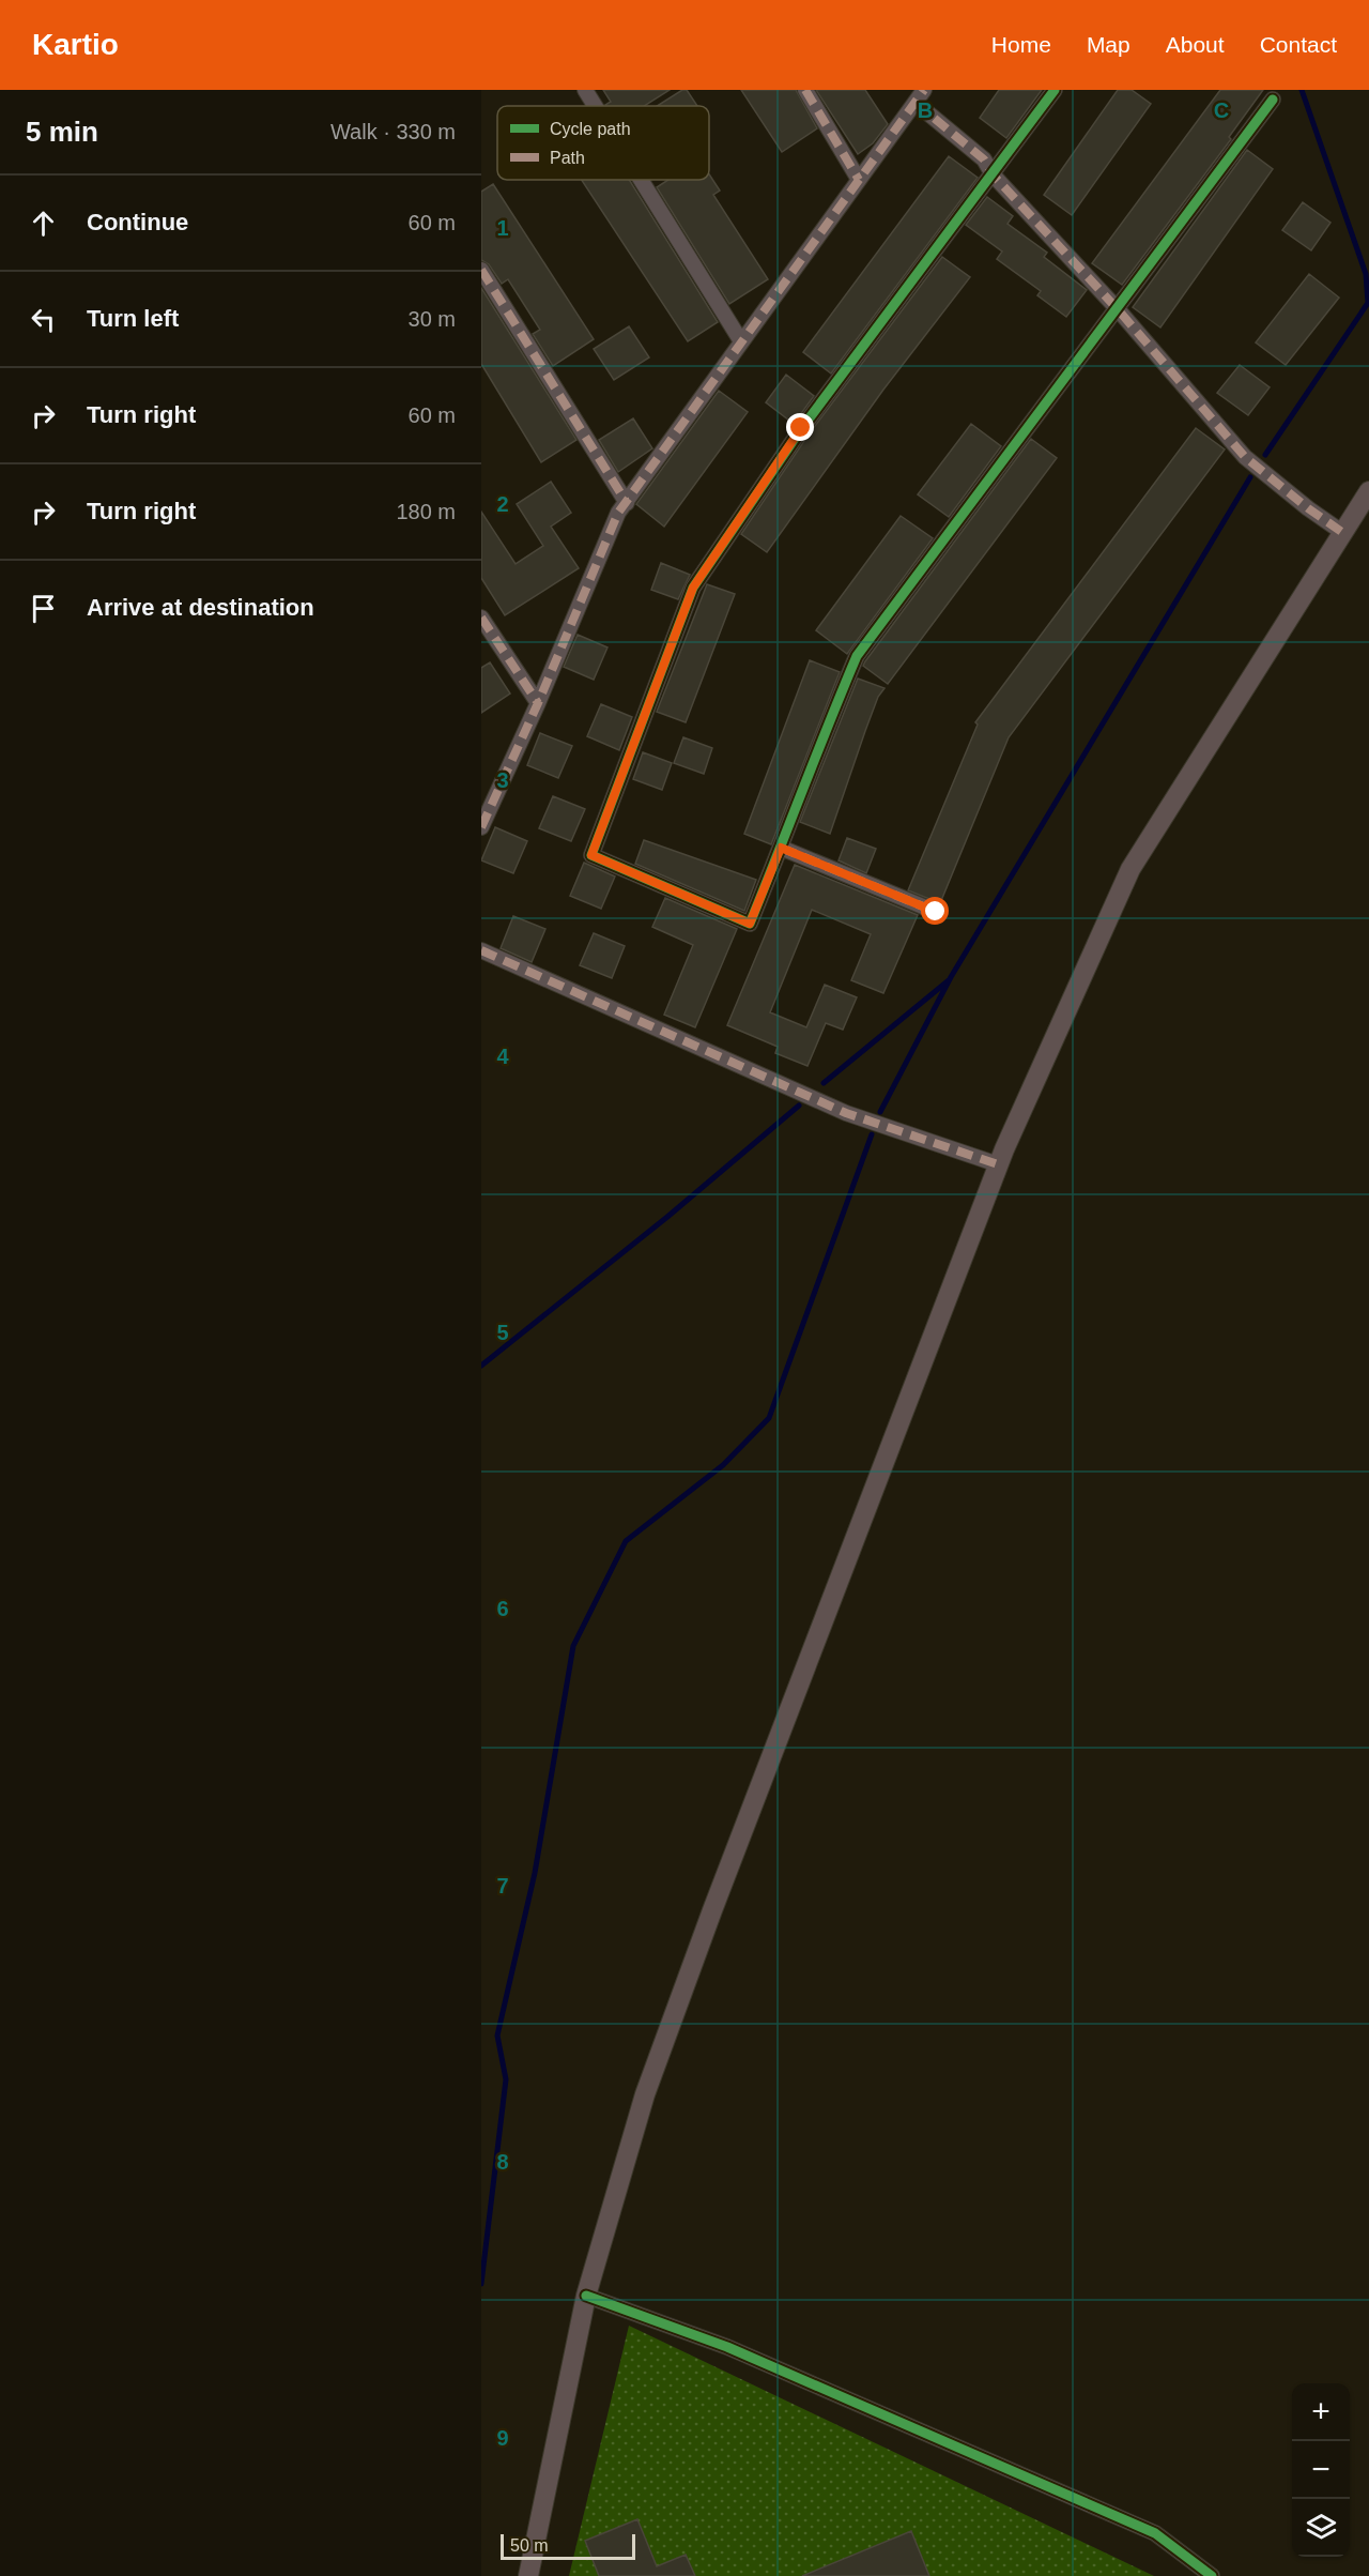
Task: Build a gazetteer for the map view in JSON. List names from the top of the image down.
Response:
{
  "legend": ["Cycle path", "Path"],
  "scale_bar": "50 m",
  "page": {
    "header": "Kartio",
    "nav": [
      "Home",
      "Map",
      "About",
      "Contact"
    ],
    "heading": ["5 min", "Walk · 330 m"],
    "list": [
      ["Continue", "60 m"],
      ["Turn left", "30 m"],
      ["Turn right", "60 m"],
      ["Turn right", "180 m"],
      "Arrive at destination"
    ],
    "map_buttons": ["+", "−"],
    "scale": "50 m"
  },
  "grid": {
    "columns": ["B", "C"],
    "rows": [
      "1",
      "2",
      "3",
      "4",
      "5",
      "6",
      "7",
      "8",
      "9"
    ]
  }
}
